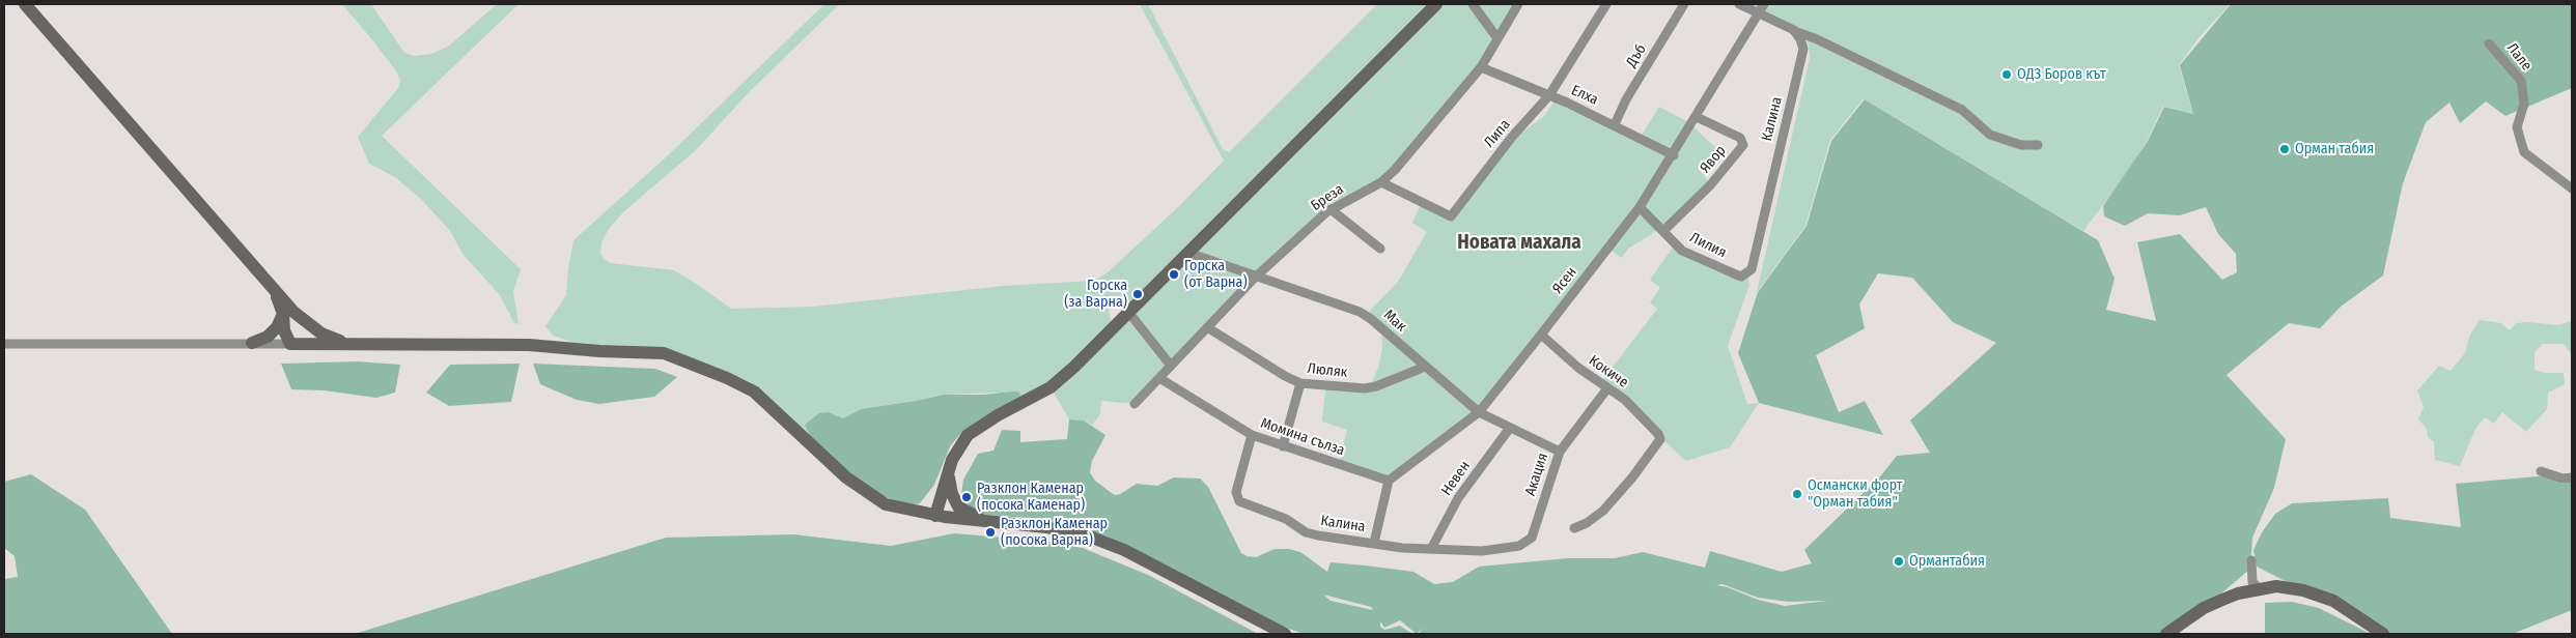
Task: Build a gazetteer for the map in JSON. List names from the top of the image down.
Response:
{
  "streets": {
    "street": [
      "Дъб",
      "Лале",
      "Елха",
      "Калина",
      "Липа",
      "Явор",
      "Бреза",
      "Лилия",
      "Ясен",
      "Мак",
      "Люляк",
      "Кокиче",
      "Момина сълза",
      "Акация",
      "Невен"
    ]
  },
  "crossings": [
    ["Дъб", "Елха"],
    ["Елха", "Липа"],
    ["Елха", "Бреза"],
    ["Елха", "Ясен"],
    ["Калина", "Лилия"],
    ["Калина", "Момина сълза"],
    ["Калина", "Акация"],
    ["Калина", "Невен"],
    ["Липа", "Бреза"],
    ["Явор", "Лилия"],
    ["Явор", "Ясен"],
    ["Бреза", "Мак"],
    ["Бреза", "Люляк"],
    ["Бреза", "Момина сълза"],
    ["Лилия", "Ясен"],
    ["Ясен", "Мак"],
    ["Ясен", "Кокиче"],
    ["Ясен", "Момина сълза"],
    ["Мак", "Люляк"],
    ["Мак", "Акация"],
    ["Мак", "Невен"],
    ["Кокиче", "Акация"]
  ],
  "districts": ["Новата махала"],
  "places": [
    "ОДЗ Боров кът",
    "Орман табия",
    "Горска (от Варна)",
    "Горска (за Варна)",
    "Османски форт \"Орман табия\"",
    "Разклон Каменар (посока Каменар)",
    "Разклон Каменар (посока Варна)",
    "Ормантабия"
  ]
}
